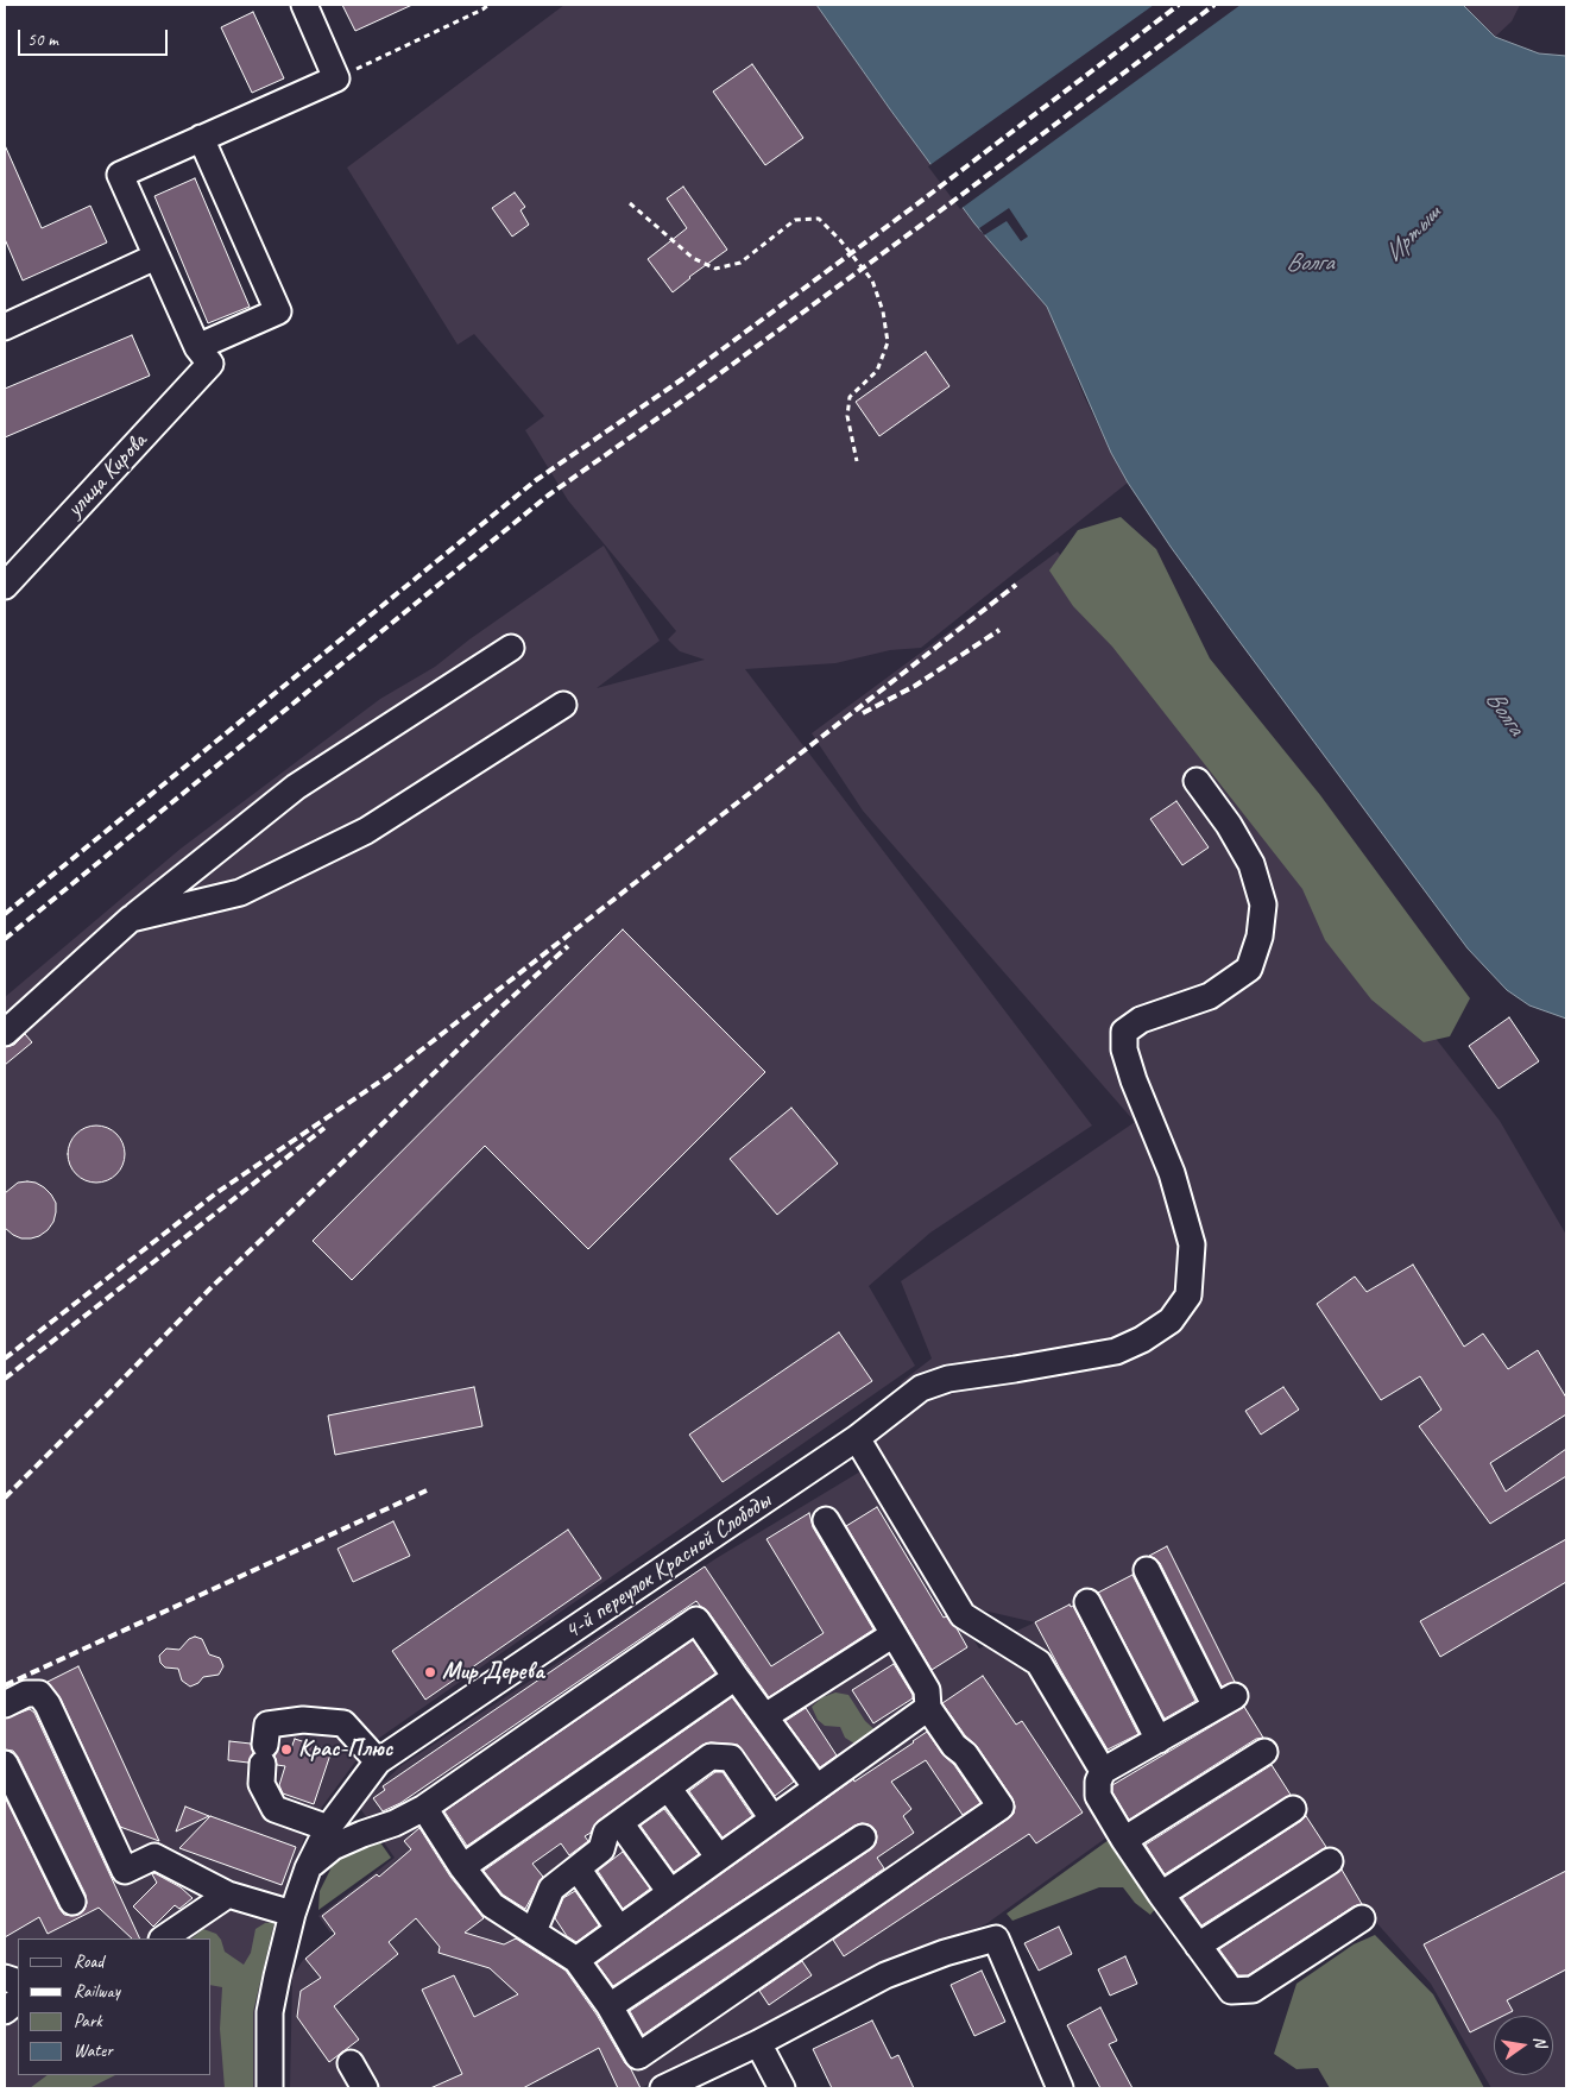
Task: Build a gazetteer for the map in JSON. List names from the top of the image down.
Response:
{
  "streets": {
    "street": ["улица Кирова", "4-й переулок Красной Слободы"]
  },
  "water": ["Иртыш", "Волга"],
  "places": ["Мир Дерева", "Крас-Плюс"],
  "legend": [
    "Road",
    "Railway",
    "Park",
    "Water"
  ],
  "scale_bar": "50 m",
  "north": "right"
}
